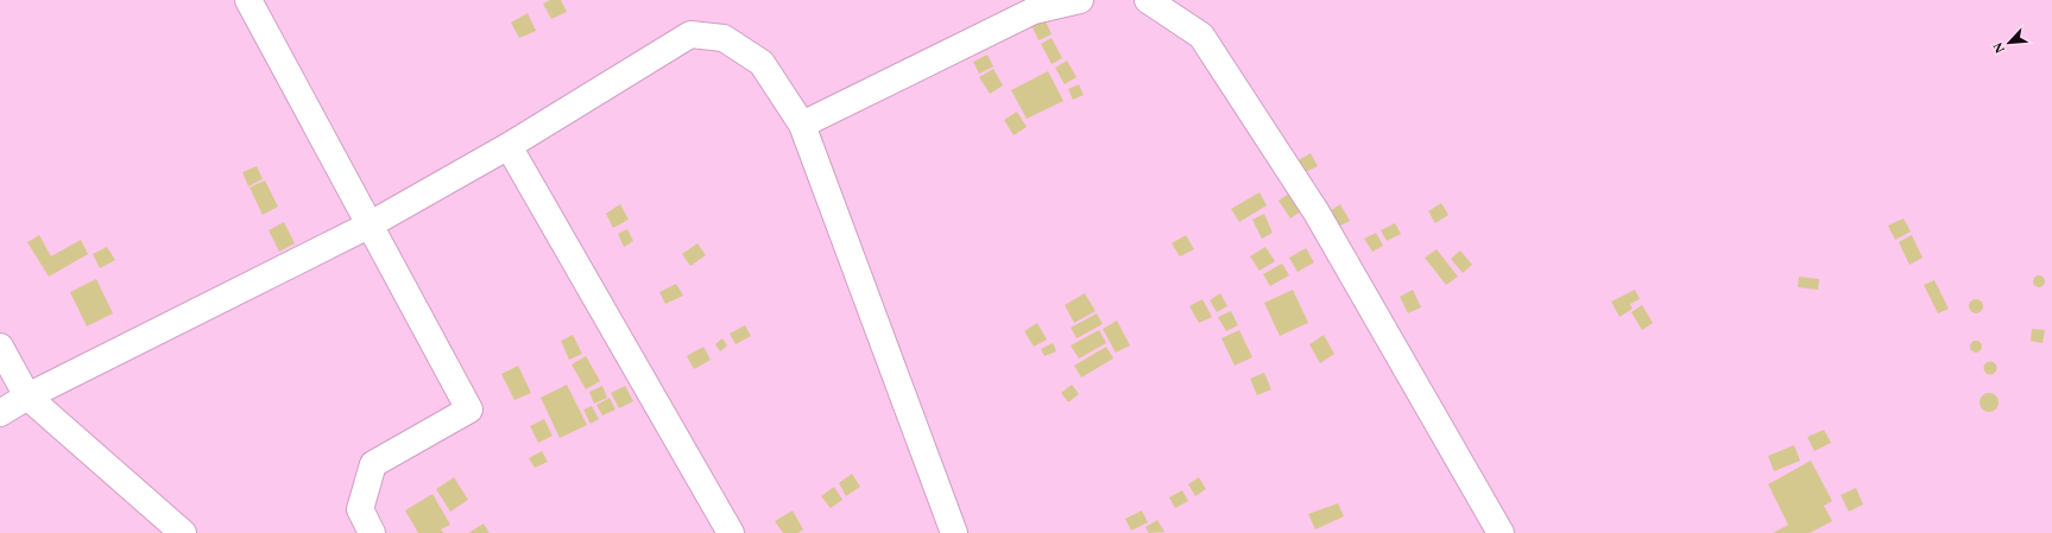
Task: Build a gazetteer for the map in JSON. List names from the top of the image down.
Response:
{
  "north": "bottom left"
}
